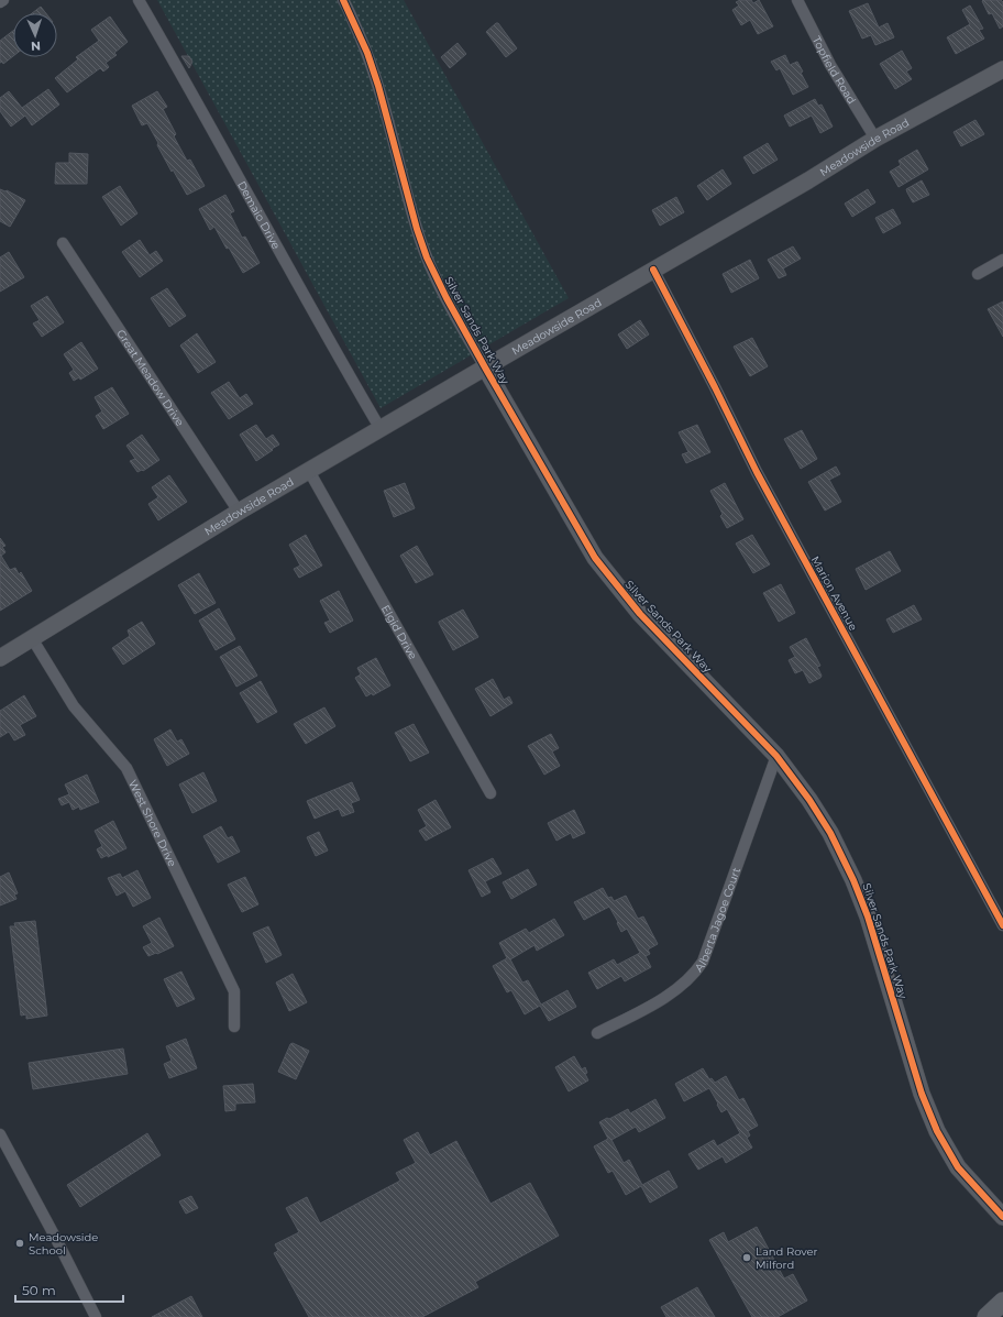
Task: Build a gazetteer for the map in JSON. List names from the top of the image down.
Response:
{
  "streets": {
    "main road": ["Meadowside Road", "Silver Sands Park Way"],
    "street": [
      "Topfield Road",
      "Demaio Drive",
      "Great Meadow Drive",
      "Marion Avenue",
      "Elgid Drive",
      "West Shore Drive",
      "Alberta Jagoe Court"
    ]
  },
  "crossings": [
    ["Topfield Road", "Meadowside Road"],
    ["Meadowside Road", "Demaio Drive"],
    ["Meadowside Road", "Silver Sands Park Way"],
    ["Meadowside Road", "Great Meadow Drive"],
    ["Meadowside Road", "Marion Avenue"],
    ["Meadowside Road", "Elgid Drive"],
    ["Meadowside Road", "West Shore Drive"],
    ["Silver Sands Park Way", "Alberta Jagoe Court"]
  ],
  "places": ["Meadowside School", "Land Rover Milford"],
  "scale_bar": "50 m",
  "north": "bottom"
}
